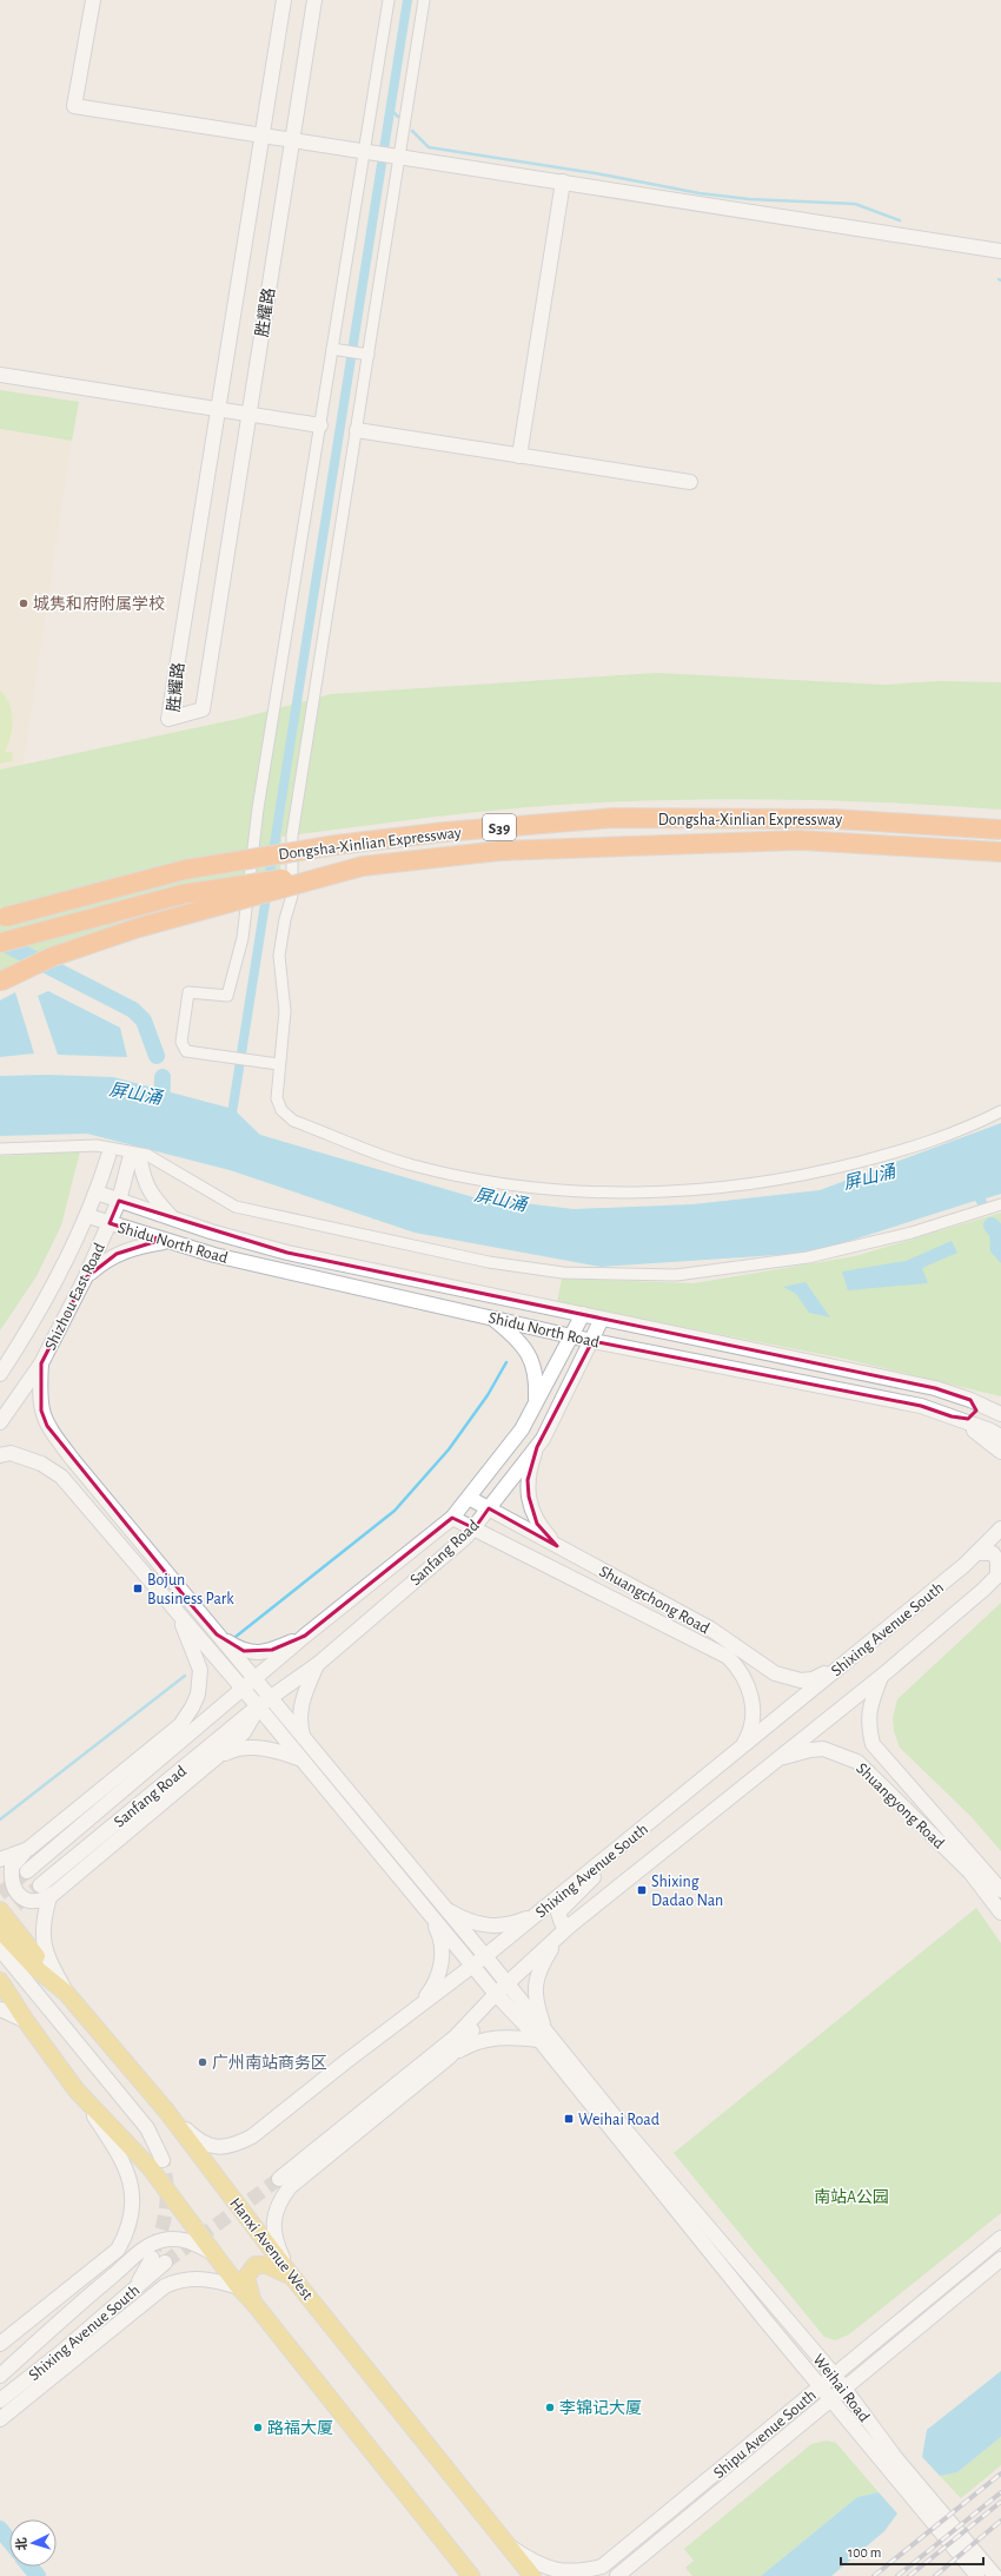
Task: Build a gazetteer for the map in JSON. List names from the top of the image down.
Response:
{
  "streets": {
    "highway": ["Dongsha-Xinlian Expressway", "S39"],
    "main road": [
      "胜耀路",
      "Shidu North Road",
      "Shizhou East Road",
      "Sanfang Road",
      "Shuangchong Road",
      "Shixing Avenue South",
      "Shuangyong Road",
      "Hanxi Avenue West",
      "Weihai Road",
      "Shipu Avenue South"
    ]
  },
  "crossings": [
    ["Shidu North Road", "Shizhou East Road"],
    ["Shidu North Road", "Sanfang Road"],
    ["Sanfang Road", "Shuangchong Road"],
    ["Shuangchong Road", "Shixing Avenue South"],
    ["Shixing Avenue South", "Shuangyong Road"],
    ["Shixing Avenue South", "Hanxi Avenue West"],
    ["Shixing Avenue South", "Weihai Road"],
    ["Hanxi Avenue West", "Shipu Avenue South"],
    ["Weihai Road", "Shipu Avenue South"]
  ],
  "water": ["屏山涌"],
  "parks": ["南站A公园"],
  "places": {
    "other": [
      "城隽和府附属学校",
      "广州南站商务区",
      "李锦记大厦",
      "路福大厦"
    ],
    "transit": ["Bojun Business Park", "Shixing Dadao Nan", "Weihai Road"]
  },
  "scale_bar": "100 m",
  "north": "left"
}
